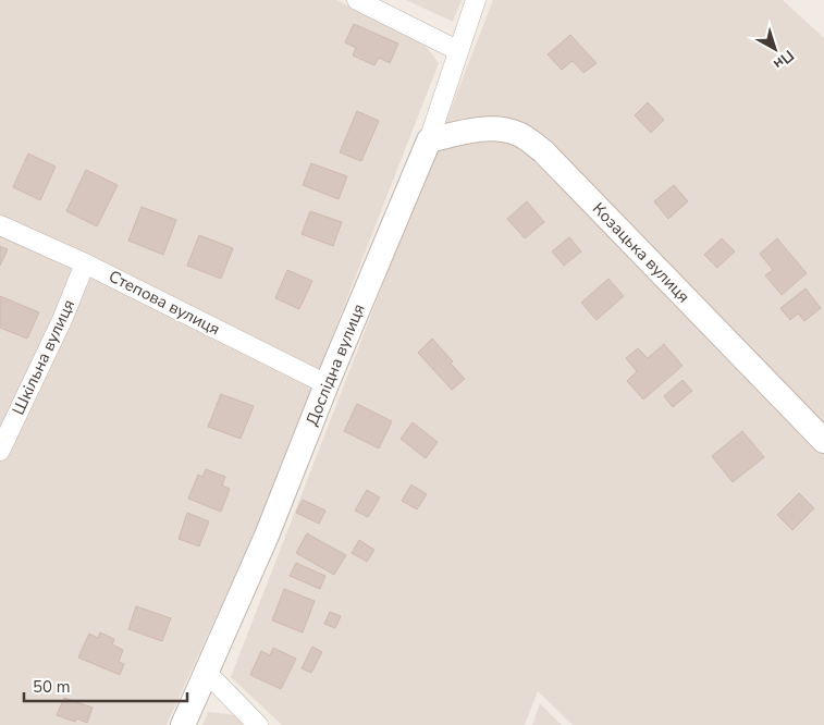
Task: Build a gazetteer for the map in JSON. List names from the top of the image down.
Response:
{
  "streets": {
    "street": [
      "Козацька вулиця",
      "Степова вулиця",
      "Шкільна вулиця",
      "Дослідна вулиця"
    ]
  },
  "crossings": [
    ["Козацька вулиця", "Дослідна вулиця"],
    ["Степова вулиця", "Шкільна вулиця"],
    ["Степова вулиця", "Дослідна вулиця"]
  ],
  "scale_bar": "50 m",
  "north": "bottom right"
}
